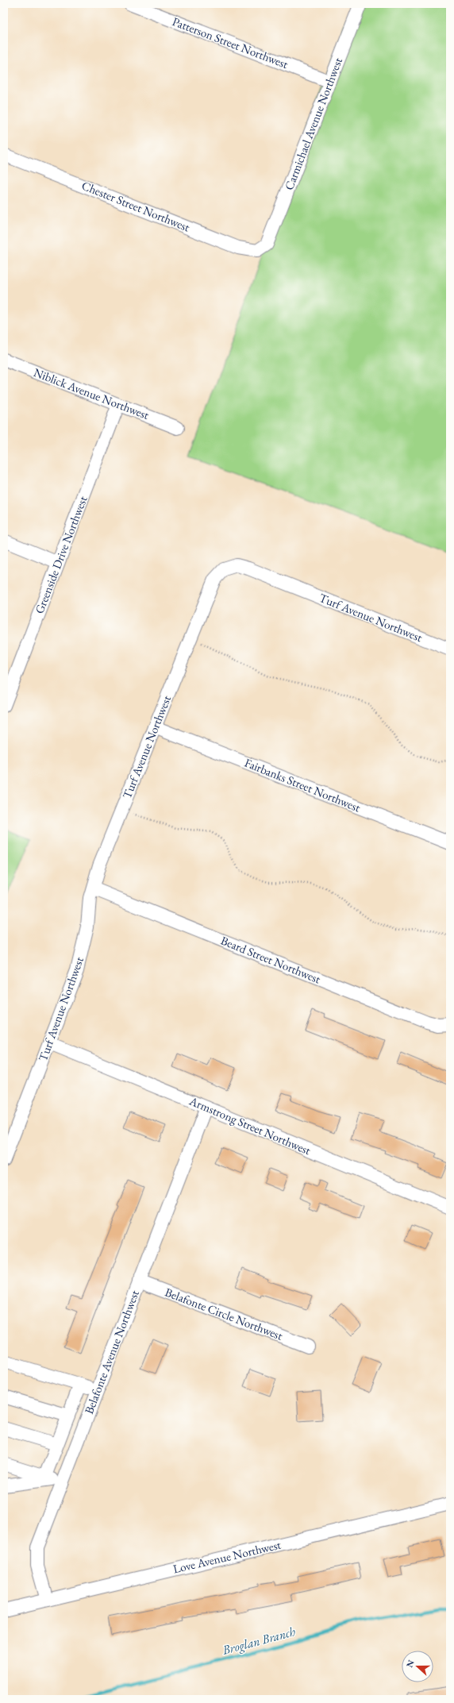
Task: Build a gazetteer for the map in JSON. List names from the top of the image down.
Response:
{
  "streets": {
    "street": [
      "Patterson Street Northwest",
      "Carmichael Avenue Northwest",
      "Chester Street Northwest",
      "Niblick Avenue Northwest",
      "Greenside Drive Northwest",
      "Turf Avenue Northwest",
      "Fairbanks Street Northwest",
      "Beard Street Northwest",
      "Armstrong Street Northwest",
      "Belafonte Circle Northwest",
      "Belafonte Avenue Northwest",
      "Love Avenue Northwest"
    ]
  },
  "crossings": [
    ["Patterson Street Northwest", "Carmichael Avenue Northwest"],
    ["Carmichael Avenue Northwest", "Chester Street Northwest"],
    ["Niblick Avenue Northwest", "Greenside Drive Northwest"],
    ["Turf Avenue Northwest", "Fairbanks Street Northwest"],
    ["Turf Avenue Northwest", "Beard Street Northwest"],
    ["Turf Avenue Northwest", "Armstrong Street Northwest"],
    ["Armstrong Street Northwest", "Belafonte Avenue Northwest"],
    ["Belafonte Circle Northwest", "Belafonte Avenue Northwest"],
    ["Belafonte Avenue Northwest", "Love Avenue Northwest"]
  ],
  "water": ["Broglan Branch"],
  "north": "left"
}
